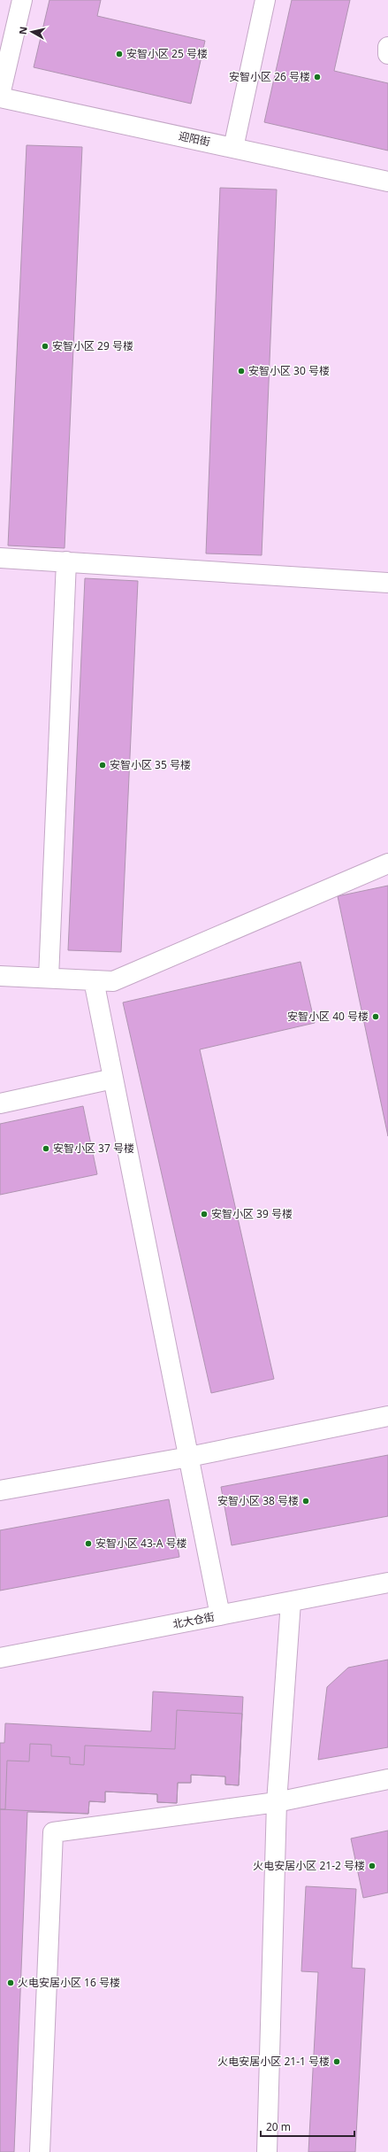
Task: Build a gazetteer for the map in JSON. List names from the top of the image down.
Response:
{
  "streets": {
    "street": ["迎阳街", "北大仓街"]
  },
  "places": [
    "安智小区 25 号楼",
    "安智小区 26 号楼",
    "安智小区 29 号楼",
    "安智小区 30 号楼",
    "安智小区 35 号楼",
    "安智小区 40 号楼",
    "安智小区 37 号楼",
    "安智小区 39 号楼",
    "安智小区 38 号楼",
    "安智小区 43-A 号楼",
    "火电安居小区 21-2 号楼",
    "火电安居小区 16 号楼",
    "火电安居小区 21-1 号楼"
  ],
  "scale_bar": "20 m",
  "north": "left"
}
